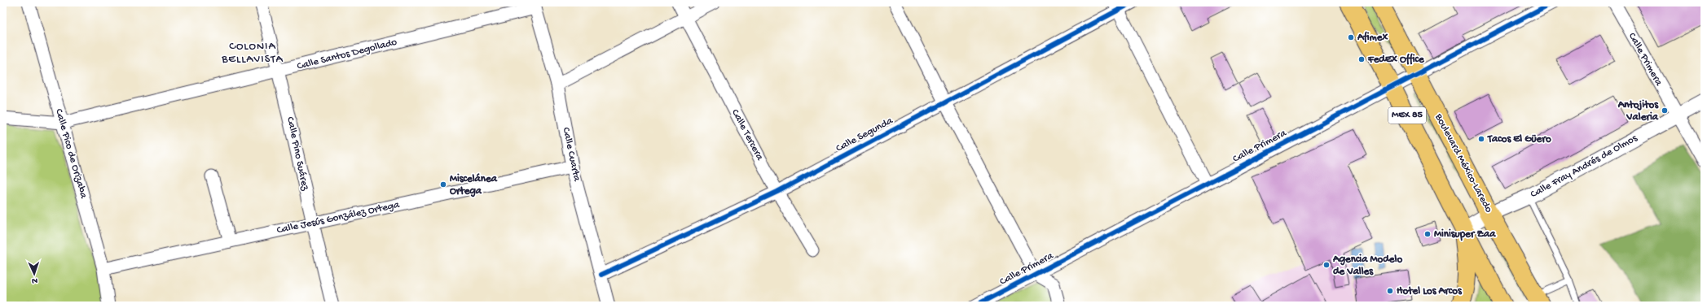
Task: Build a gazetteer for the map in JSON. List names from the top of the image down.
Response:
{
  "streets": {
    "main road": ["MEX 85", "Boulevard México-Laredo"],
    "street": [
      "Calle Santos Degollado",
      "Calle Primera",
      "Calle Tercera",
      "Calle Segunda",
      "Calle Pico de Orizaba",
      "Calle Pino Suárez",
      "Calle Cuarta",
      "Calle Fray Andrés de Olmos",
      "Calle Jesús González Ortega"
    ]
  },
  "crossings": [
    ["Calle Santos Degollado", "Calle Pico de Orizaba"],
    ["Calle Santos Degollado", "Calle Pino Suárez"],
    ["Calle Santos Degollado", "Calle Cuarta"],
    ["Calle Primera", "MEX 85"],
    ["Calle Primera", "Boulevard México-Laredo"],
    ["Calle Primera", "Calle Fray Andrés de Olmos"],
    ["MEX 85", "Calle Fray Andrés de Olmos"],
    ["Calle Tercera", "Calle Segunda"],
    ["Calle Segunda", "Calle Cuarta"],
    ["Calle Pico de Orizaba", "Calle Jesús González Ortega"],
    ["Calle Pino Suárez", "Calle Jesús González Ortega"],
    ["Calle Cuarta", "Calle Jesús González Ortega"],
    ["Boulevard México-Laredo", "Calle Fray Andrés de Olmos"]
  ],
  "districts": ["COLONIA BELLAVISTA"],
  "places": [
    "Afimex",
    "FedEx Office",
    "Antojitos Valeria",
    "Tacos El Güero",
    "Miscelánea Ortega",
    "Minisuper Zaa",
    "Agencia Modelo de Valles",
    "Hotel Los Arcos"
  ],
  "north": "bottom"
}
